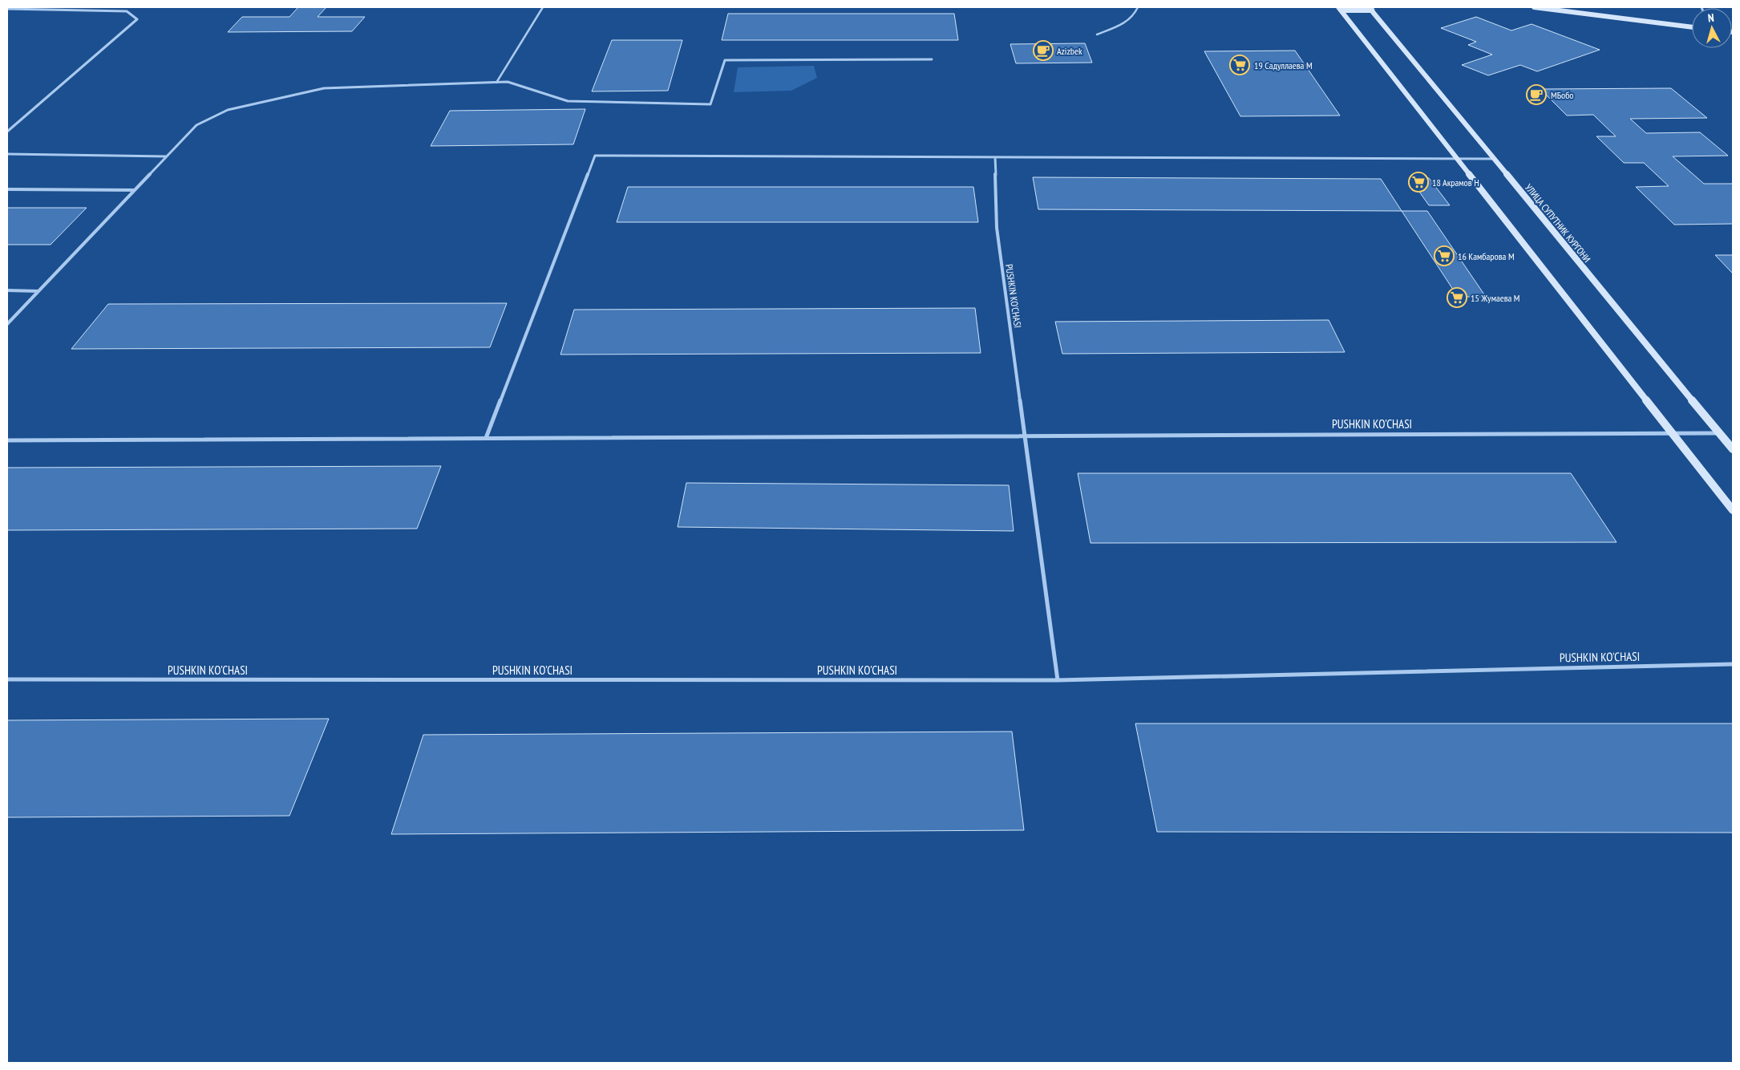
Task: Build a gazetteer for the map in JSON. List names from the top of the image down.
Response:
{
  "streets": {
    "main road": ["УЛИЦА СУПУТНИК КУРГОНИ"],
    "street": ["PUSHKIN KO'CHASI"]
  },
  "crossings": [
    ["УЛИЦА СУПУТНИК КУРГОНИ", "PUSHKIN KO'CHASI"]
  ],
  "places": {
    "cafe": ["Azizbek", "МБобо"],
    "supermarket": [
      "19 Садуллаева М",
      "18 Акрамов Н",
      "16 Камбарова М",
      "15 Жумаева М"
    ]
  },
  "north": "top"
}
